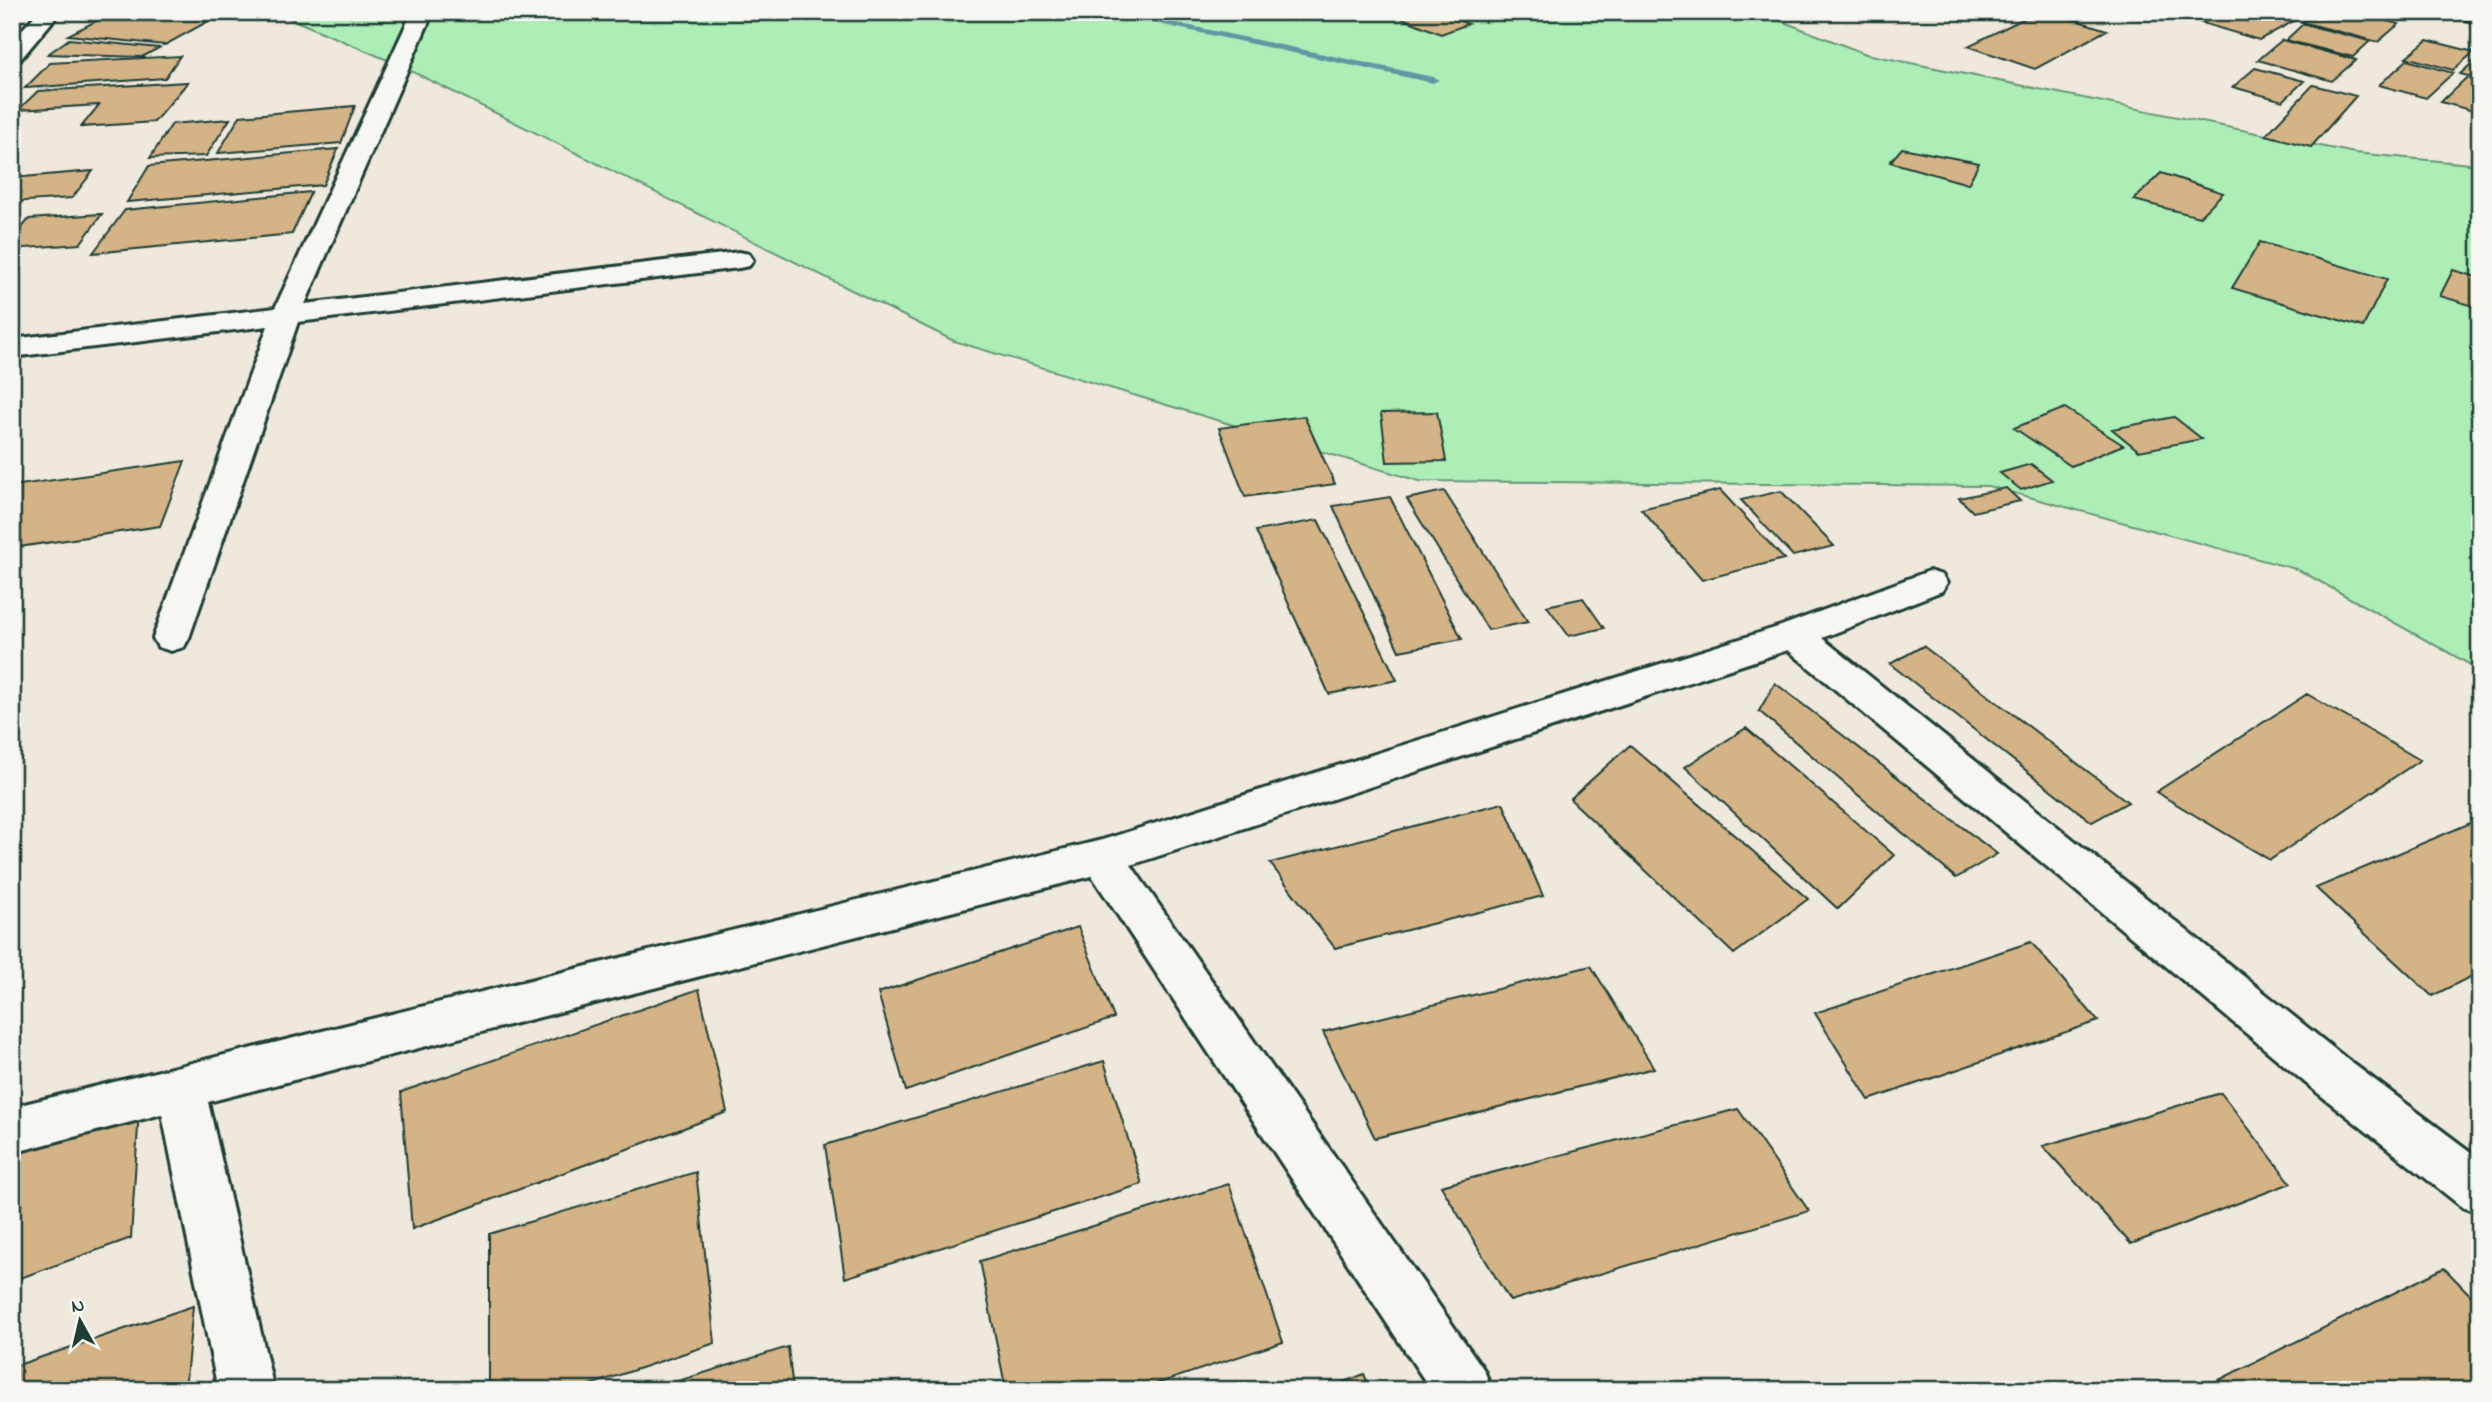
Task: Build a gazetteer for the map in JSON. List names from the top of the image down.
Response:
{
  "north": "top"
}
